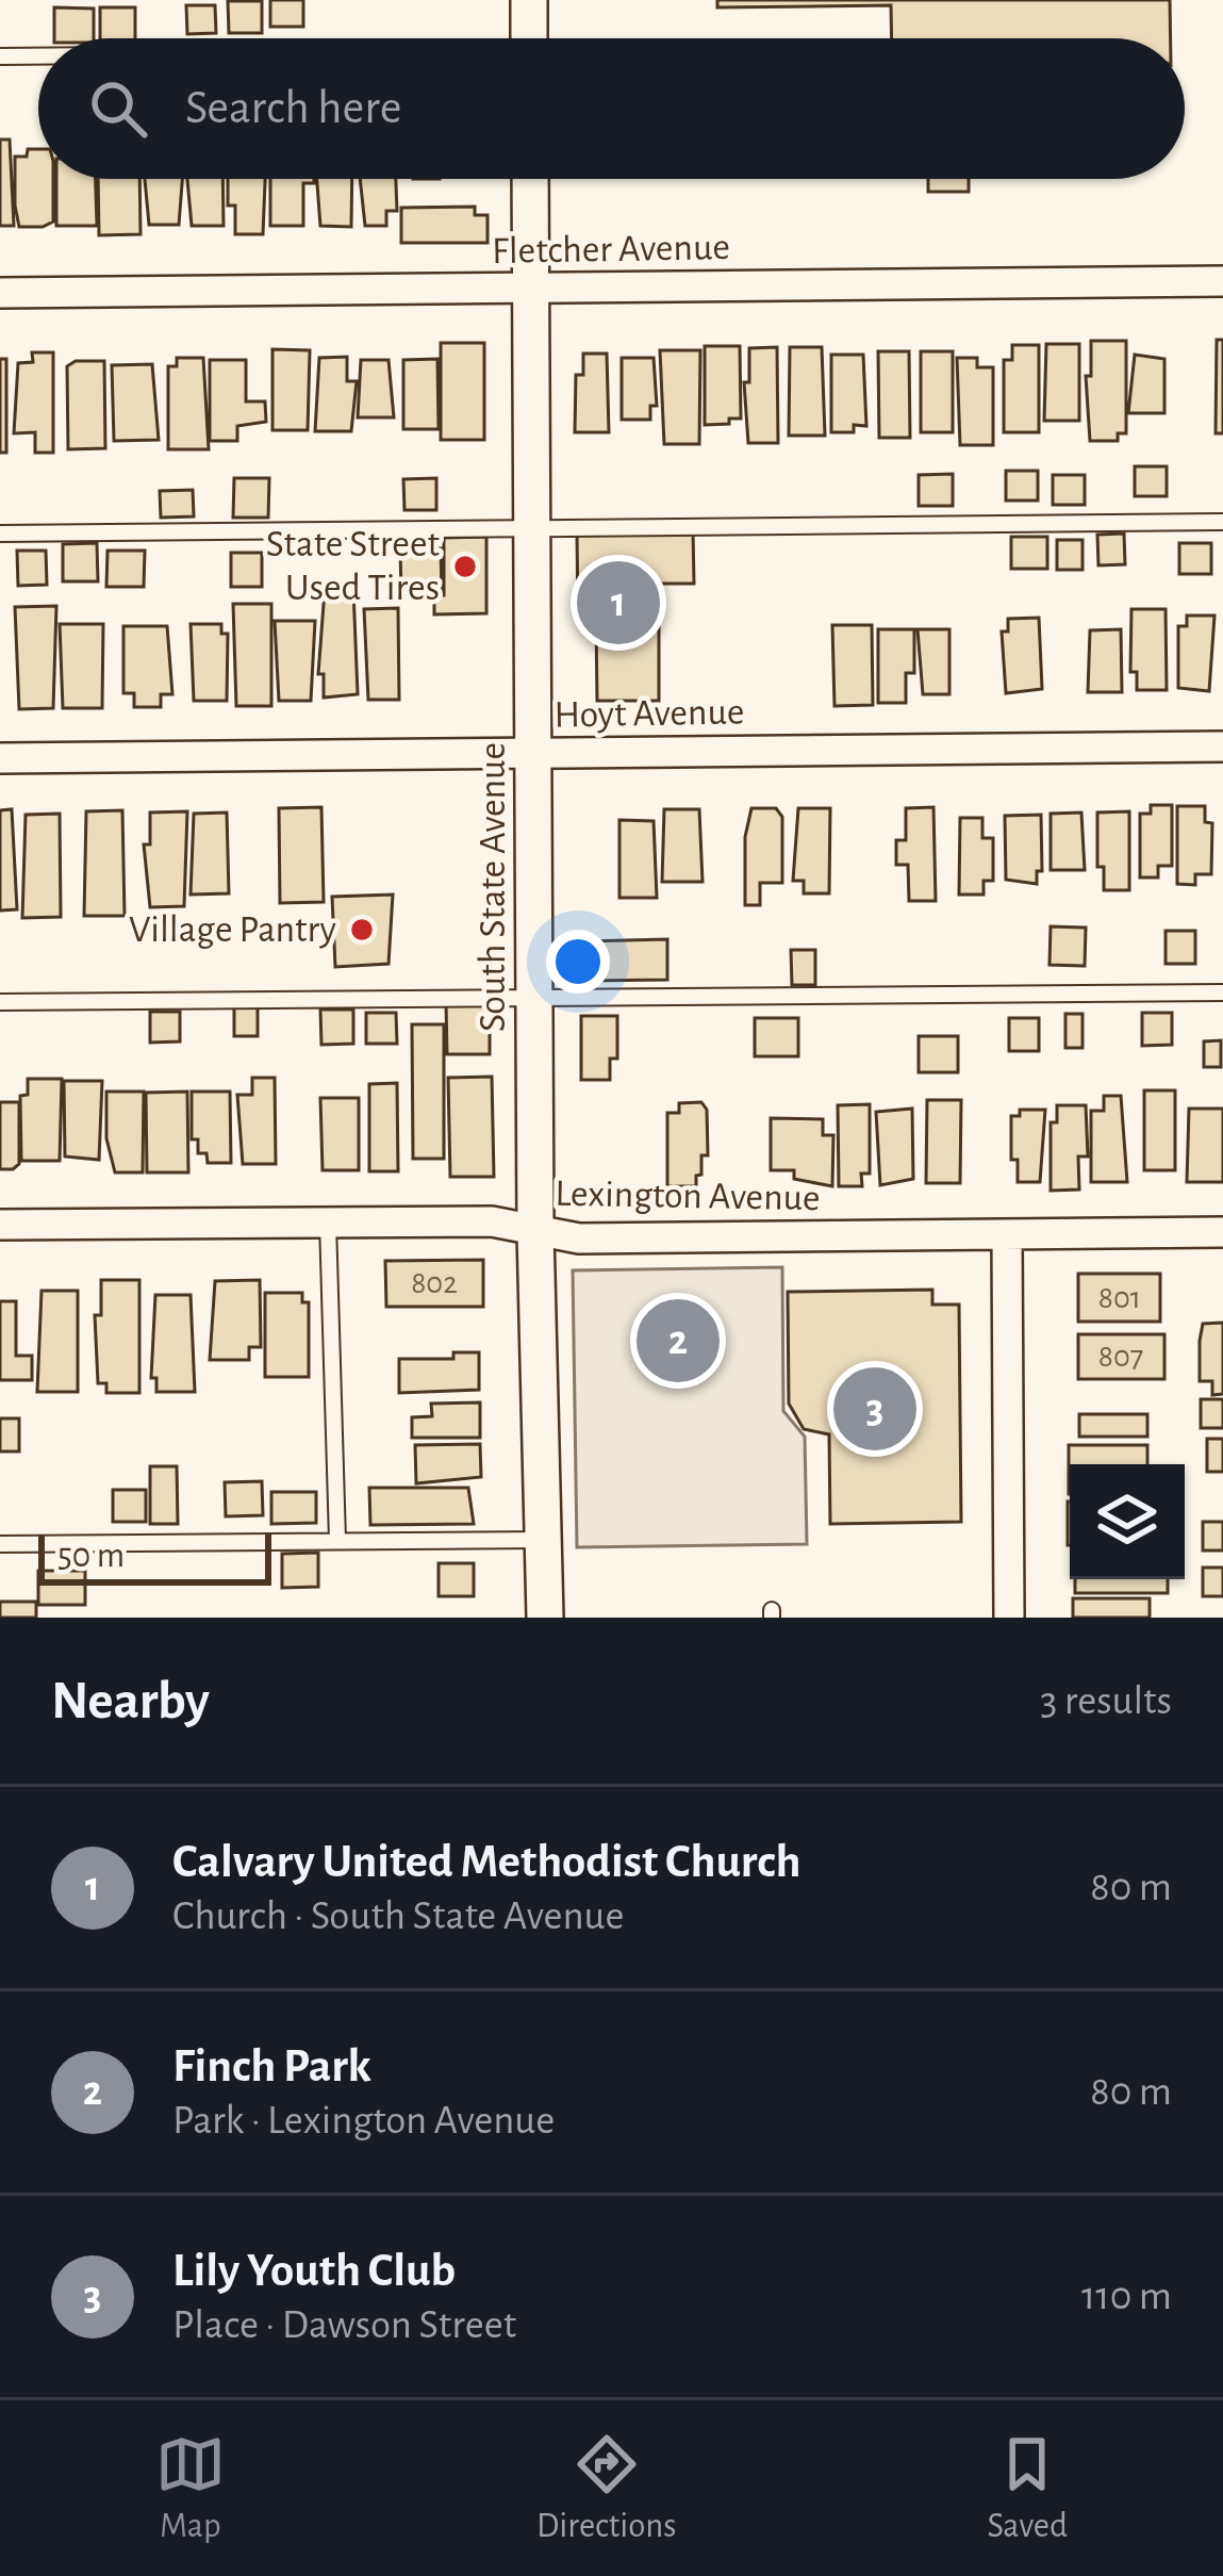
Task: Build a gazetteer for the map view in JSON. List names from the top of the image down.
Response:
{
  "streets": {
    "street": [
      "Fletcher Avenue",
      "Hoyt Avenue",
      "South State Avenue",
      "Lexington Avenue"
    ]
  },
  "crossings": [
    ["Fletcher Avenue", "South State Avenue"],
    ["Hoyt Avenue", "South State Avenue"],
    ["South State Avenue", "Lexington Avenue"]
  ],
  "places": ["State Street Used Tires", "Village Pantry"],
  "house_numbers": ["802", "801", "807"],
  "scale_bar": "50 m",
  "page": {
    "search": "Search here",
    "pins": ["1", "2", "3"],
    "scale": "50 m",
    "heading": ["Nearby", "3 results"],
    "list": [
      {
        "mark": "1",
        "name": "Calvary United Methodist Church",
        "note": "Church · South State Avenue",
        "value": "80 m"
      },
      {
        "mark": "2",
        "name": "Finch Park",
        "note": "Park · Lexington Avenue",
        "value": "80 m"
      },
      {
        "mark": "3",
        "name": "Lily Youth Club",
        "note": "Place · Dawson Street",
        "value": "110 m"
      }
    ],
    "nav": ["Map", "Directions", "Saved"]
  }
}
